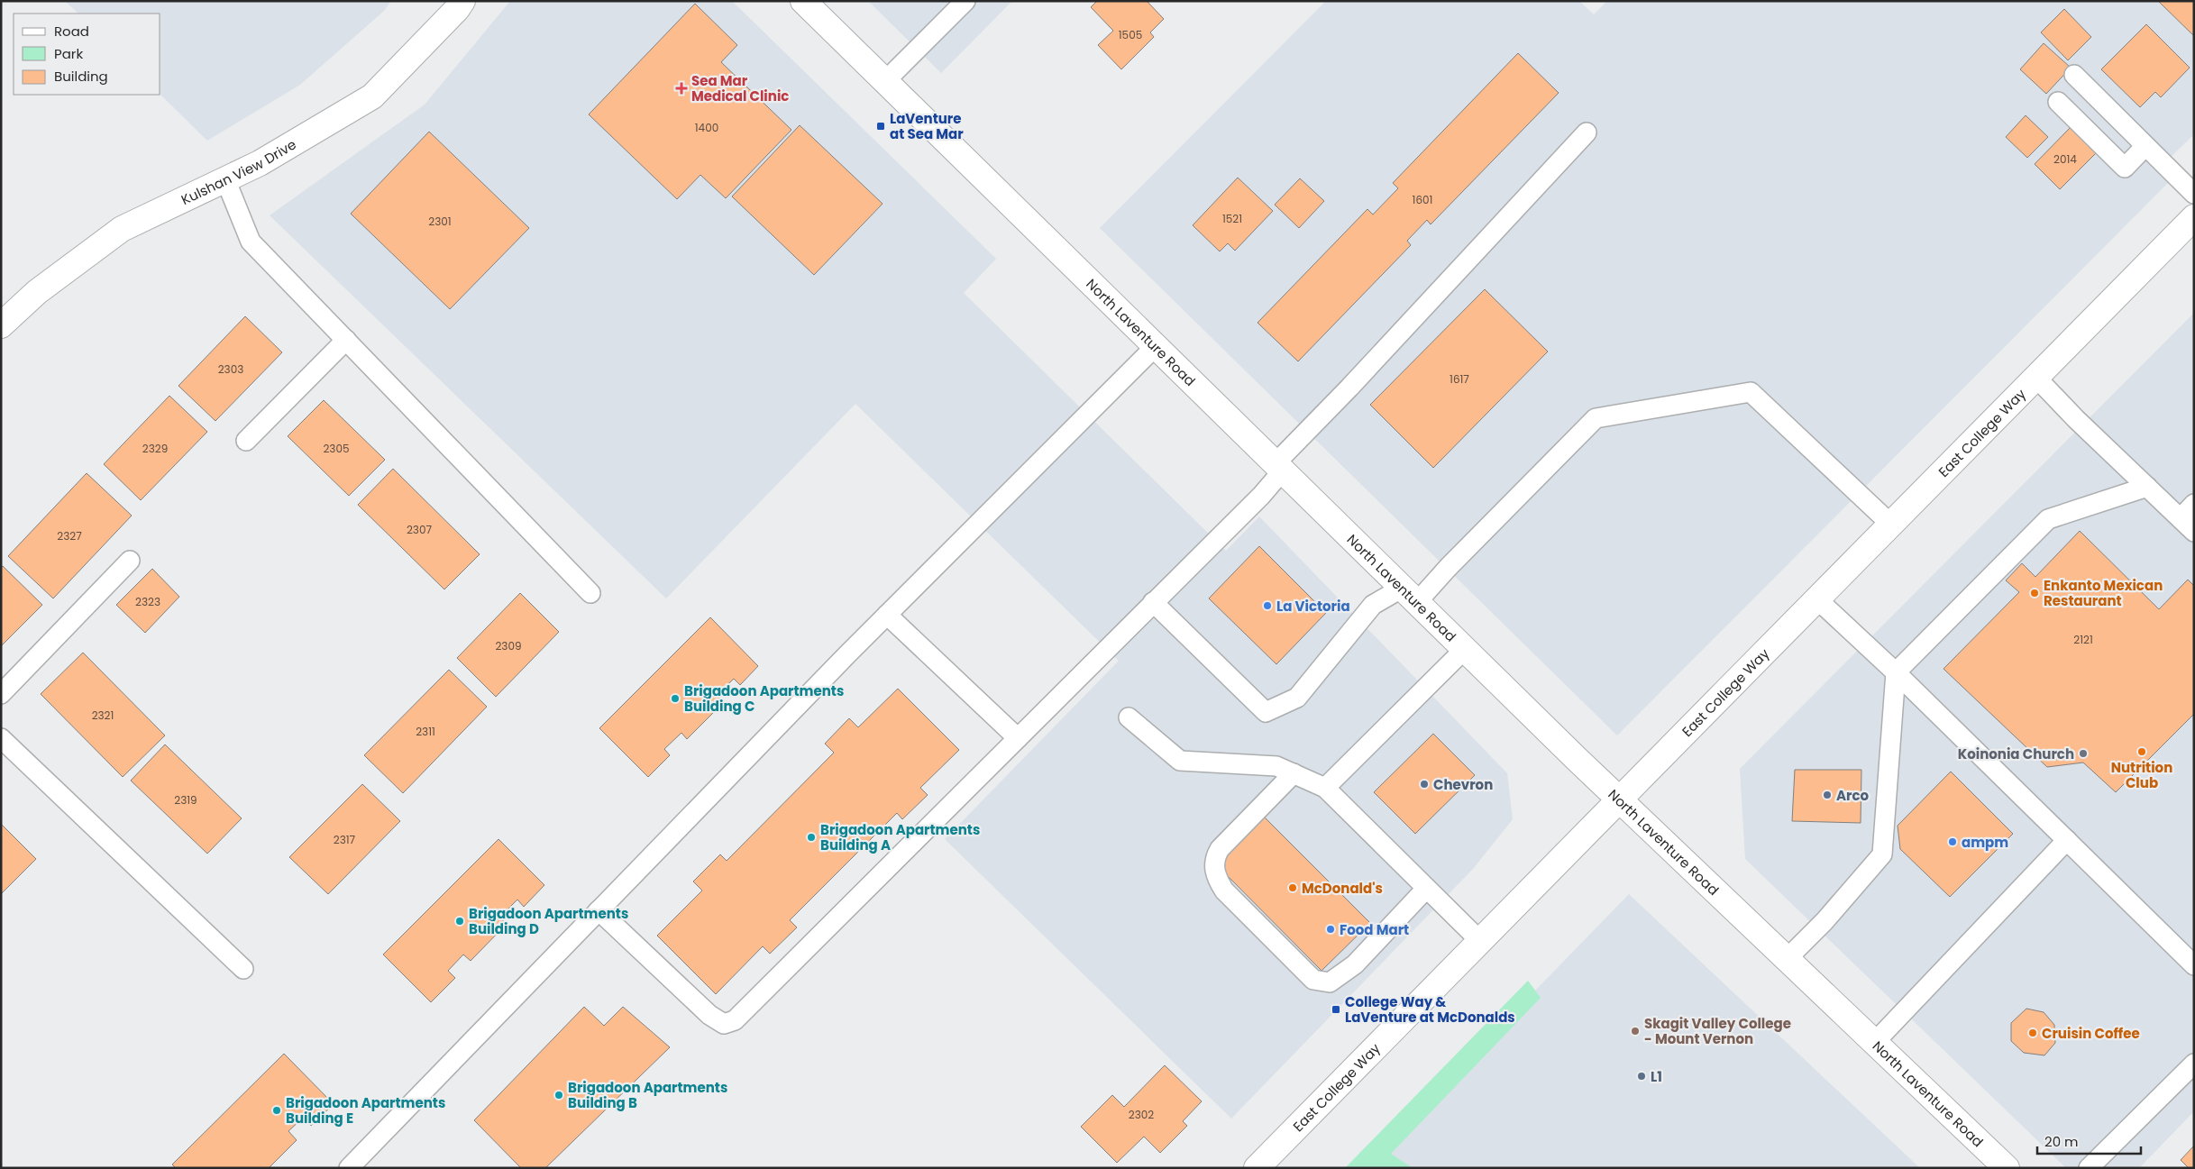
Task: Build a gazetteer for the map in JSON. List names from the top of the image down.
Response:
{
  "streets": {
    "street": ["Kulshan View Drive", "North Laventure Road", "East College Way"]
  },
  "crossings": [
    ["North Laventure Road", "East College Way"]
  ],
  "places": {
    "health": ["Sea Mar Medical Clinic"],
    "transit": ["LaVenture at Sea Mar", "College Way & LaVenture at McDonalds"],
    "other": [
      "Enkanto Mexican Restaurant",
      "La Victoria",
      "Brigadoon Apartments Building C",
      "Nutrition Club",
      "Koinonia Church",
      "Chevron",
      "Arco",
      "Brigadoon Apartments Building A",
      "ampm",
      "McDonald's",
      "Brigadoon Apartments Building D",
      "Food Mart",
      "Skagit Valley College - Mount Vernon",
      "Cruisin Coffee",
      "L1",
      "Brigadoon Apartments Building B",
      "Brigadoon Apartments Building E"
    ]
  },
  "house_numbers": [
    "1505",
    "1400",
    "2014",
    "1601",
    "1521",
    "2301",
    "2303",
    "1617",
    "2329",
    "2305",
    "2307",
    "2327",
    "2323",
    "2121",
    "2309",
    "2321",
    "2311",
    "2319",
    "2317",
    "2302"
  ],
  "legend": ["Road", "Park", "Building"],
  "scale_bar": "20 m"
}
